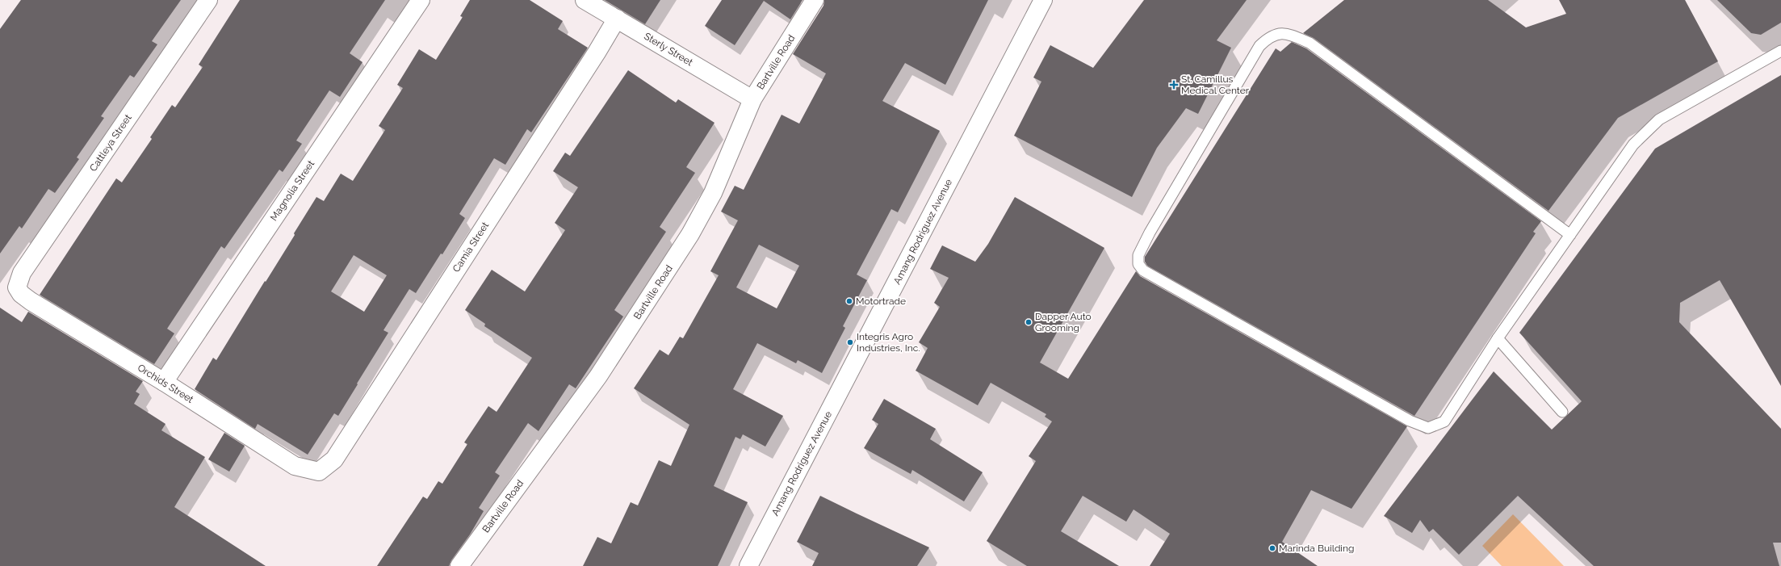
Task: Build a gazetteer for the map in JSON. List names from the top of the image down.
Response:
{
  "streets": {
    "street": [
      "Sterly Street",
      "Bartville Road",
      "Cattleya Street",
      "Magnolia Street",
      "Amang Rodriguez Avenue",
      "Camia Street",
      "Orchids Street"
    ]
  },
  "crossings": [
    ["Sterly Street", "Bartville Road"],
    ["Sterly Street", "Camia Street"],
    ["Cattleya Street", "Orchids Street"],
    ["Magnolia Street", "Orchids Street"],
    ["Camia Street", "Orchids Street"]
  ],
  "places": {
    "health": ["St. Camillus Medical Center"],
    "other": [
      "Motortrade",
      "Dapper Auto Grooming",
      "Integris Agro Industries, Inc.",
      "Marinda Building"
    ]
  }
}
